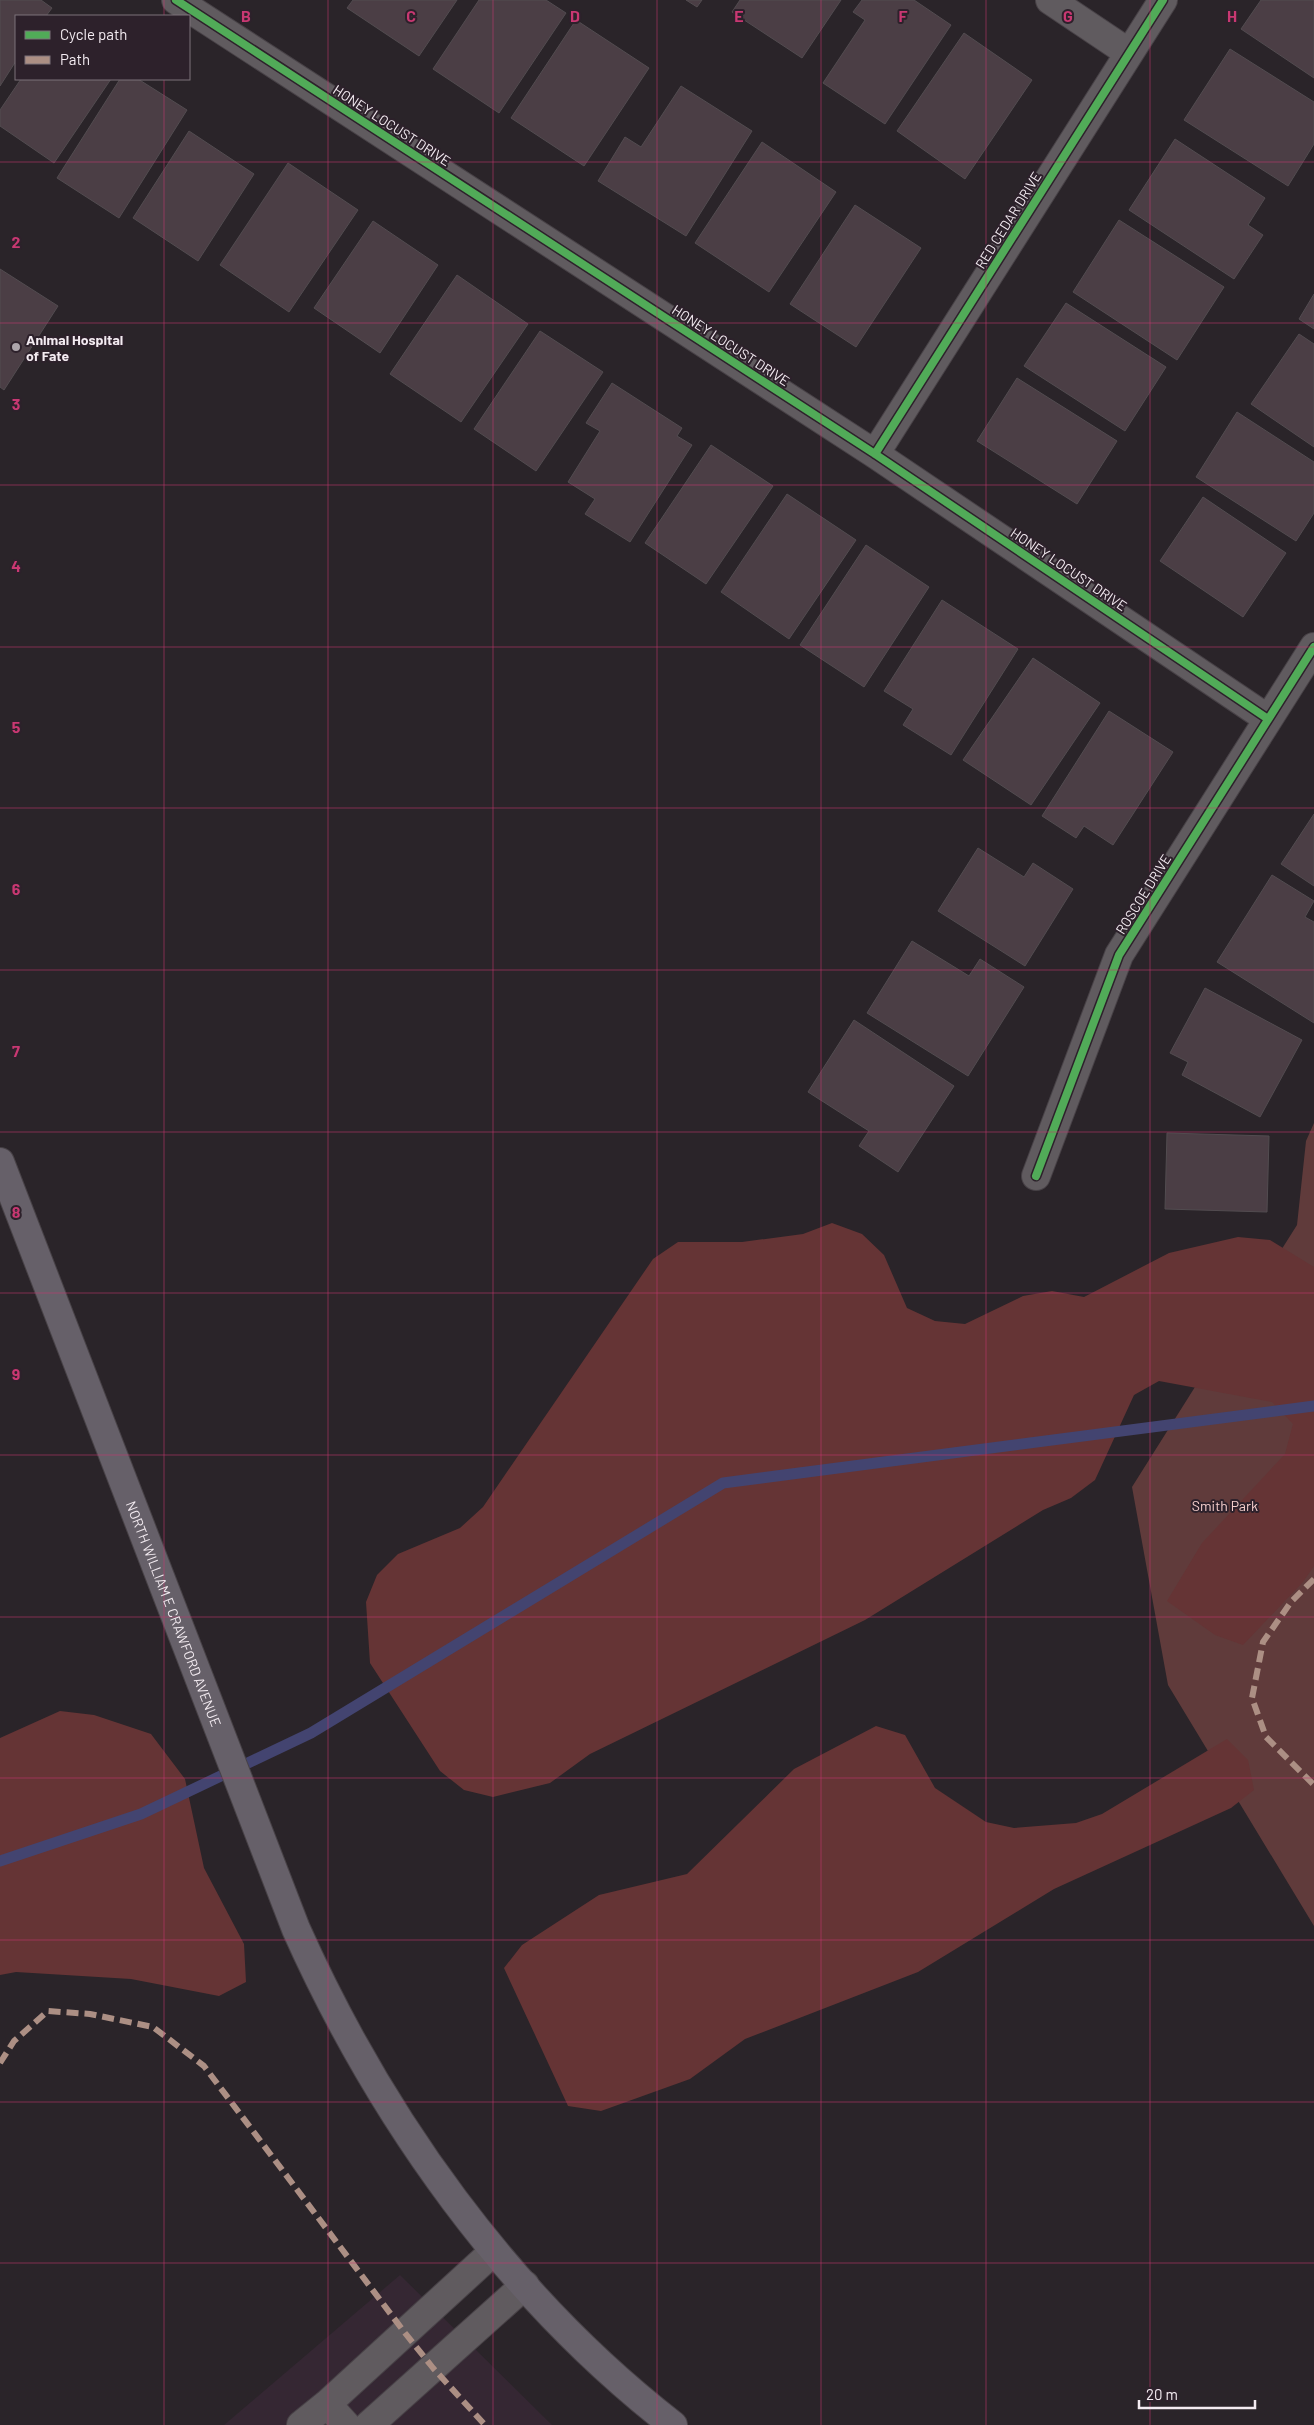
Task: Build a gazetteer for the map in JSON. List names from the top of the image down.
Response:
{
  "streets": {
    "main road": ["NORTH WILLIAM E CRAWFORD AVENUE"],
    "street": ["HONEY LOCUST DRIVE", "RED CEDAR DRIVE", "ROSCOE DRIVE"]
  },
  "crossings": [
    ["HONEY LOCUST DRIVE", "RED CEDAR DRIVE"],
    ["HONEY LOCUST DRIVE", "ROSCOE DRIVE"]
  ],
  "parks": ["Smith Park"],
  "places": ["Animal Hospital of Fate"],
  "legend": ["Cycle path", "Path"],
  "scale_bar": "20 m",
  "grid": {
    "columns": [
      "B",
      "C",
      "D",
      "E",
      "F",
      "G",
      "H"
    ],
    "rows": [
      "2",
      "3",
      "4",
      "5",
      "6",
      "7",
      "8",
      "9"
    ]
  }
}
